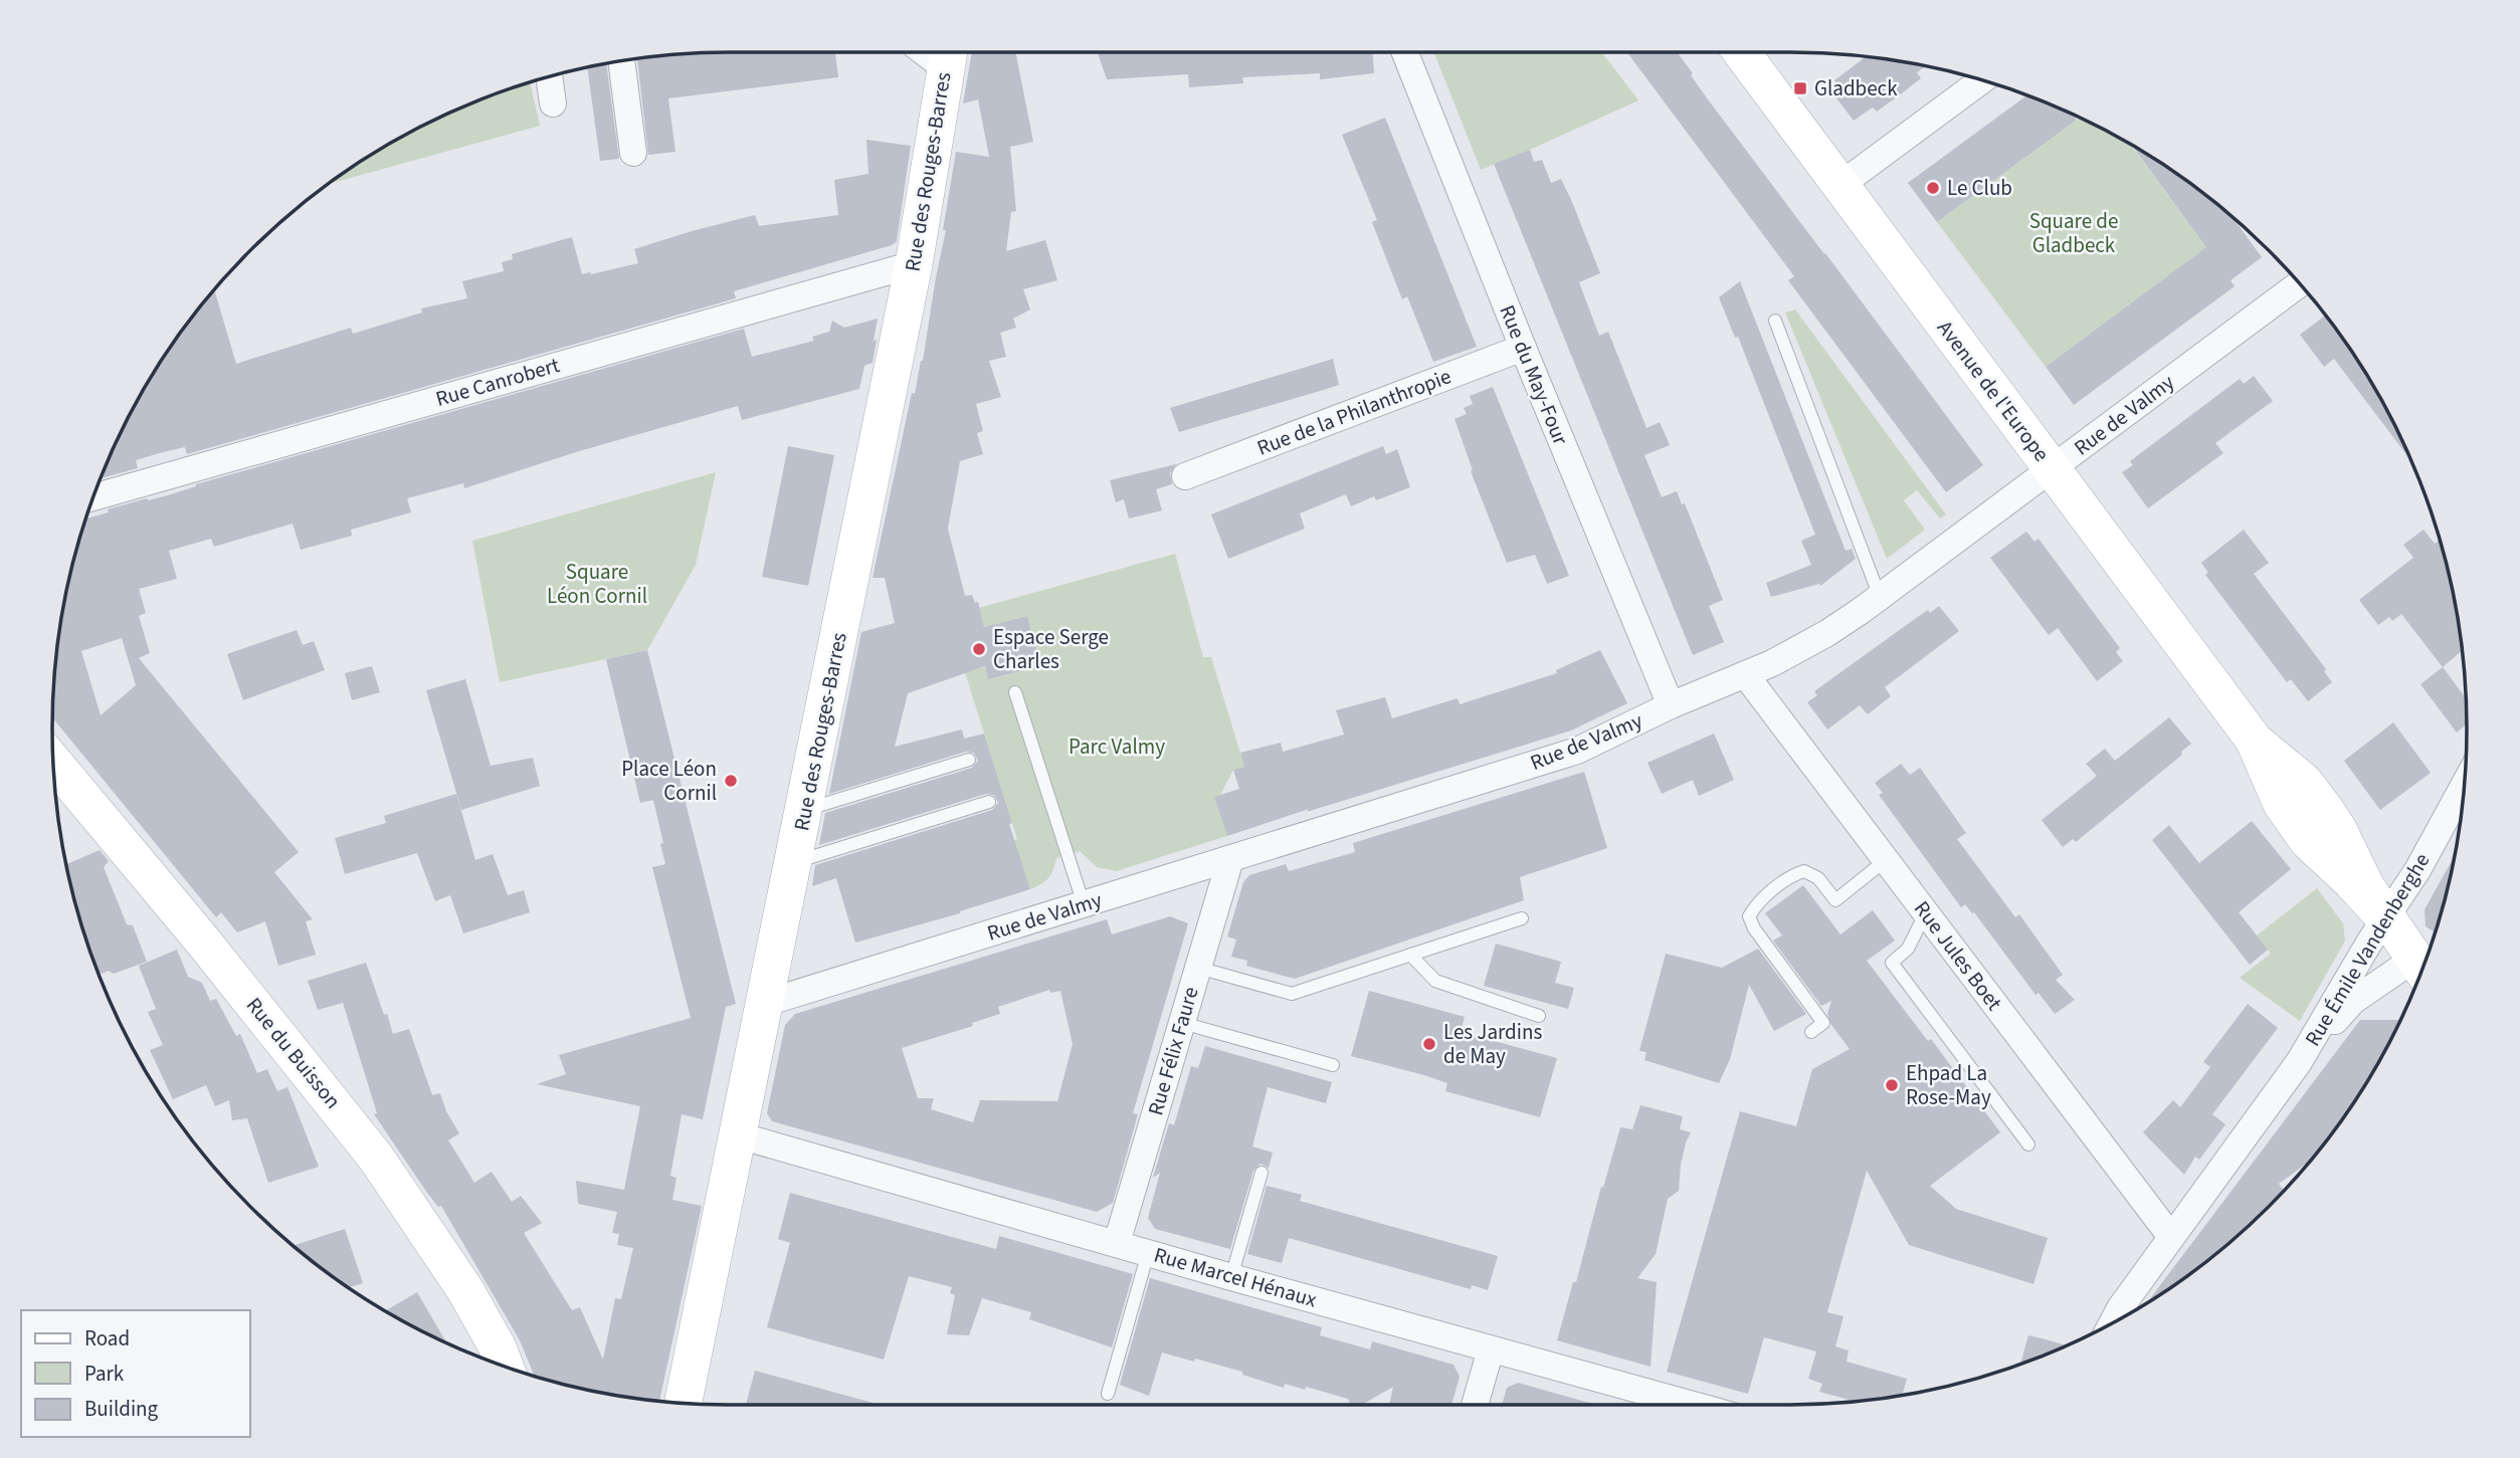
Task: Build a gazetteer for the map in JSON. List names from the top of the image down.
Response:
{
  "streets": {
    "street": [
      "Rue des Rouges-Barres",
      "Rue du May-Four",
      "Rue Canrobert",
      "Avenue de l'Europe",
      "Rue de la Philanthropie",
      "Rue de Valmy",
      "Rue Émile Vandenberghe",
      "Rue Jules Boet",
      "Rue Félix Faure",
      "Rue du Buisson",
      "Rue Marcel Hénaux"
    ]
  },
  "crossings": [
    ["Rue des Rouges-Barres", "Rue Canrobert"],
    ["Rue des Rouges-Barres", "Rue de Valmy"],
    ["Rue des Rouges-Barres", "Rue Marcel Hénaux"],
    ["Rue du May-Four", "Rue de la Philanthropie"],
    ["Rue du May-Four", "Rue de Valmy"],
    ["Avenue de l'Europe", "Rue de Valmy"],
    ["Avenue de l'Europe", "Rue Émile Vandenberghe"],
    ["Rue de Valmy", "Rue Jules Boet"],
    ["Rue de Valmy", "Rue Félix Faure"],
    ["Rue Émile Vandenberghe", "Rue Jules Boet"],
    ["Rue Félix Faure", "Rue Marcel Hénaux"]
  ],
  "parks": ["Square de Gladbeck", "Square Léon Cornil", "Parc Valmy"],
  "places": {
    "transit": ["Gladbeck"],
    "other": [
      "Le Club",
      "Espace Serge Charles",
      "Place Léon Cornil",
      "Les Jardins de May",
      "Ehpad La Rose-May"
    ]
  },
  "legend": ["Road", "Park", "Building"]
}
